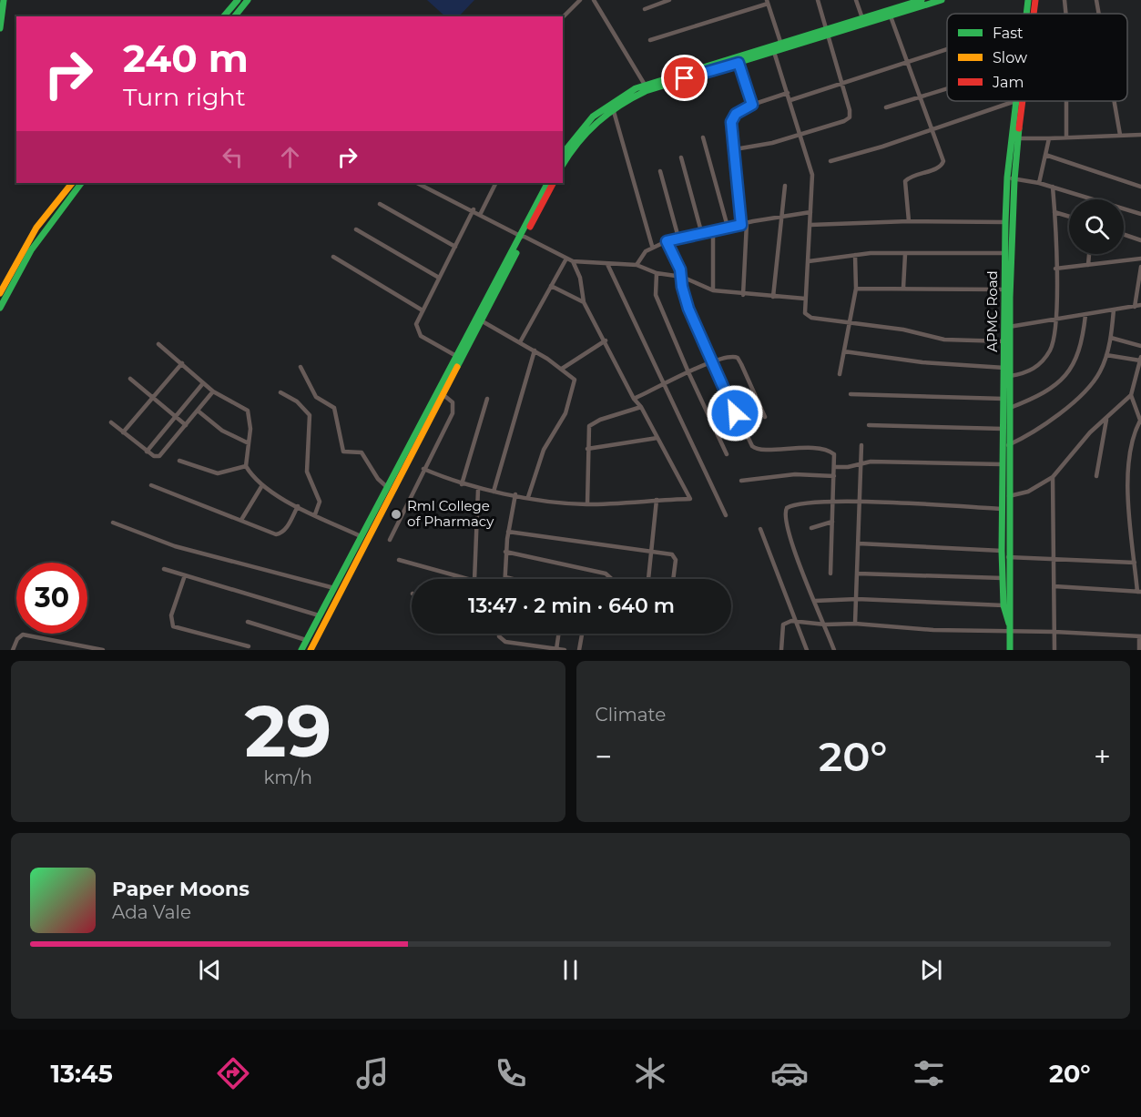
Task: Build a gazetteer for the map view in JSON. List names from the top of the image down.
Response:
{
  "streets": {
    "main road": ["APMC Road"]
  },
  "places": ["Rml College of Pharmacy"],
  "legend": ["Fast", "Slow", "Jam"],
  "page": {
    "turn": ["240 m", "Turn right"],
    "limit": "30",
    "trip": "13:47 · 2 min · 640 m",
    "tile": [
      ["29", "km/h"],
      "Climate"
    ],
    "heat": ["−", "20°", "+"],
    "song": ["Paper Moons", "Ada Vale"],
    "tabs": ["13:45", "20°"]
  }
}
